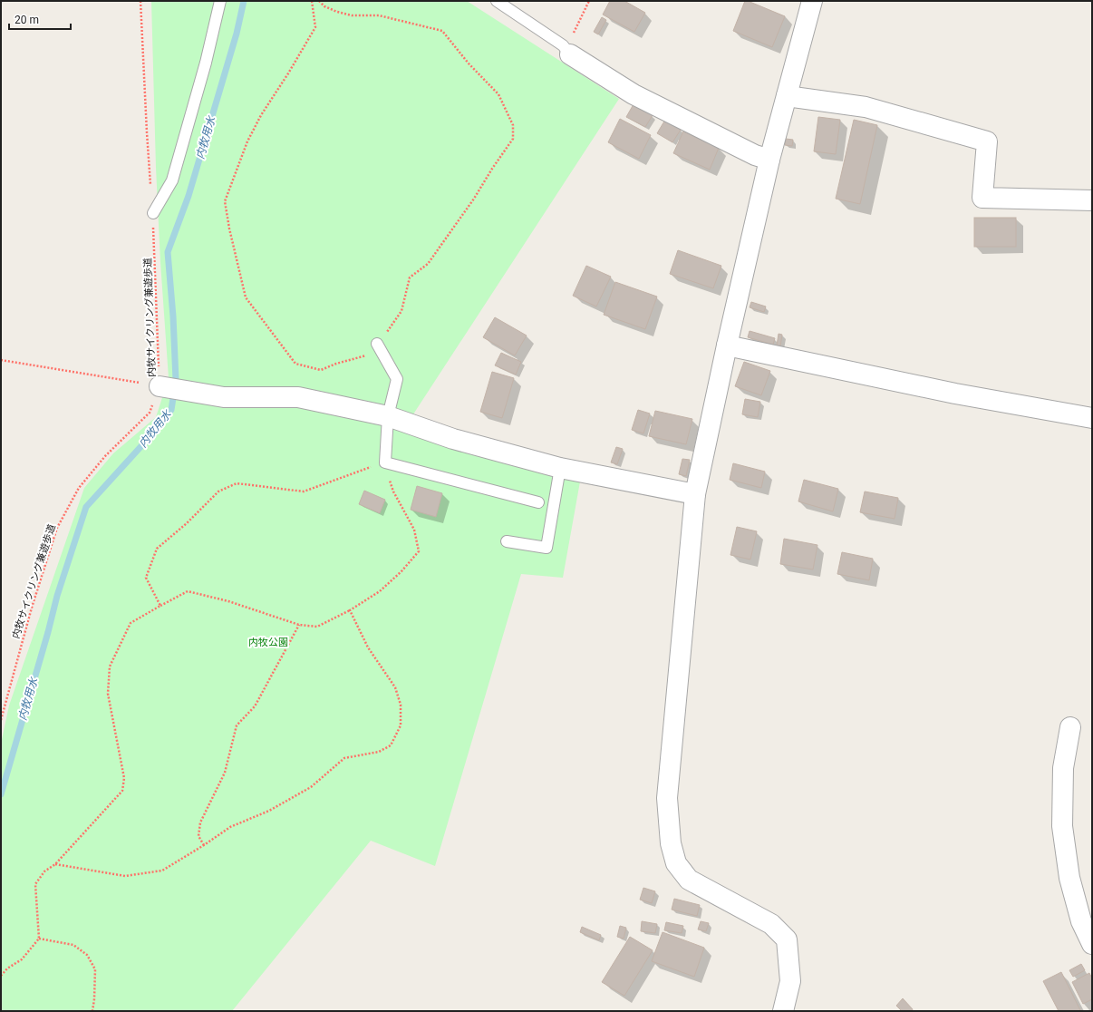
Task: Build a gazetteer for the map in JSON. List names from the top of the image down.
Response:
{
  "streets": {
    "path": ["内牧サイクリング兼遊歩道"]
  },
  "water": ["内牧用水"],
  "parks": ["内牧公園"],
  "scale_bar": "20 m"
}
